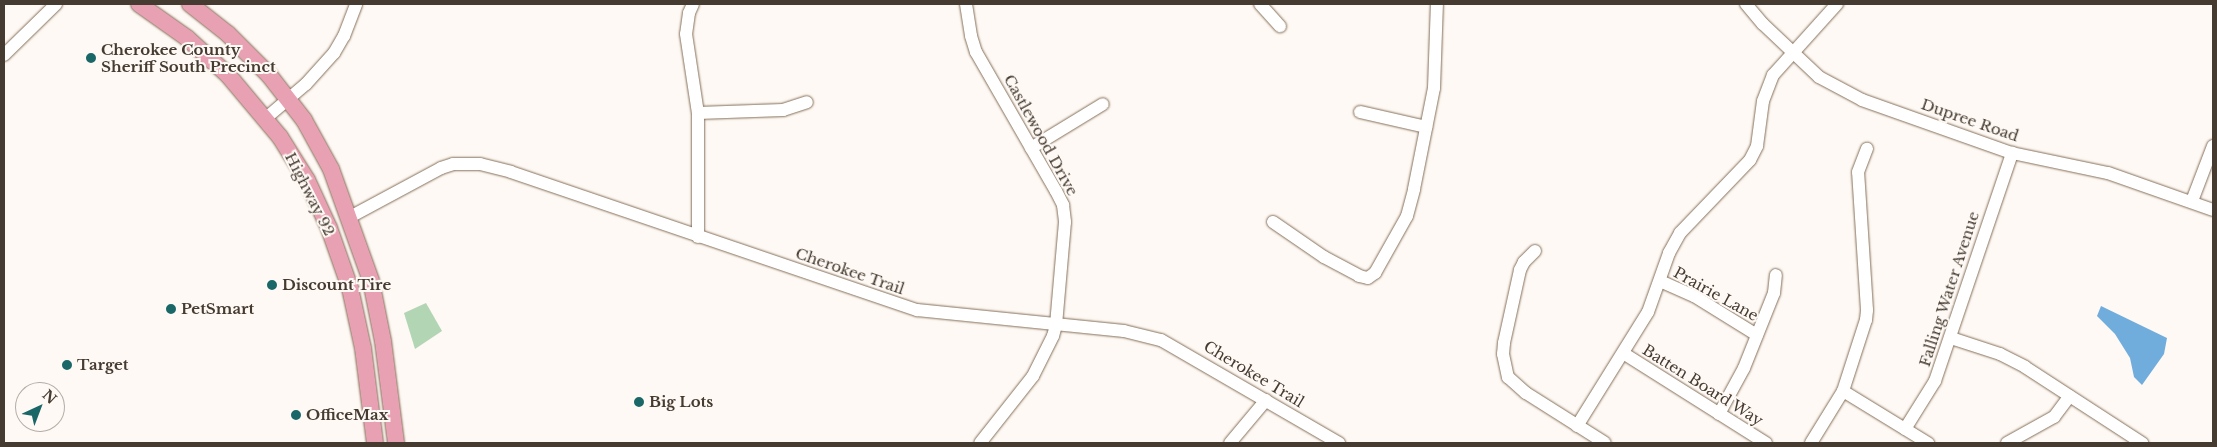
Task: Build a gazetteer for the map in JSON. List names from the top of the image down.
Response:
{
  "streets": {
    "main road": ["Highway 92"],
    "street": [
      "Dupree Road",
      "Castlewood Drive",
      "Cherokee Trail",
      "Falling Water Avenue",
      "Prairie Lane",
      "Batten Board Way"
    ]
  },
  "crossings": [
    ["Dupree Road", "Falling Water Avenue"],
    ["Castlewood Drive", "Cherokee Trail"],
    ["Highway 92", "Cherokee Trail"]
  ],
  "places": [
    "Cherokee County Sheriff South Precinct",
    "Discount Tire",
    "PetSmart",
    "Target",
    "Big Lots",
    "OfficeMax"
  ],
  "north": "top right"
}
